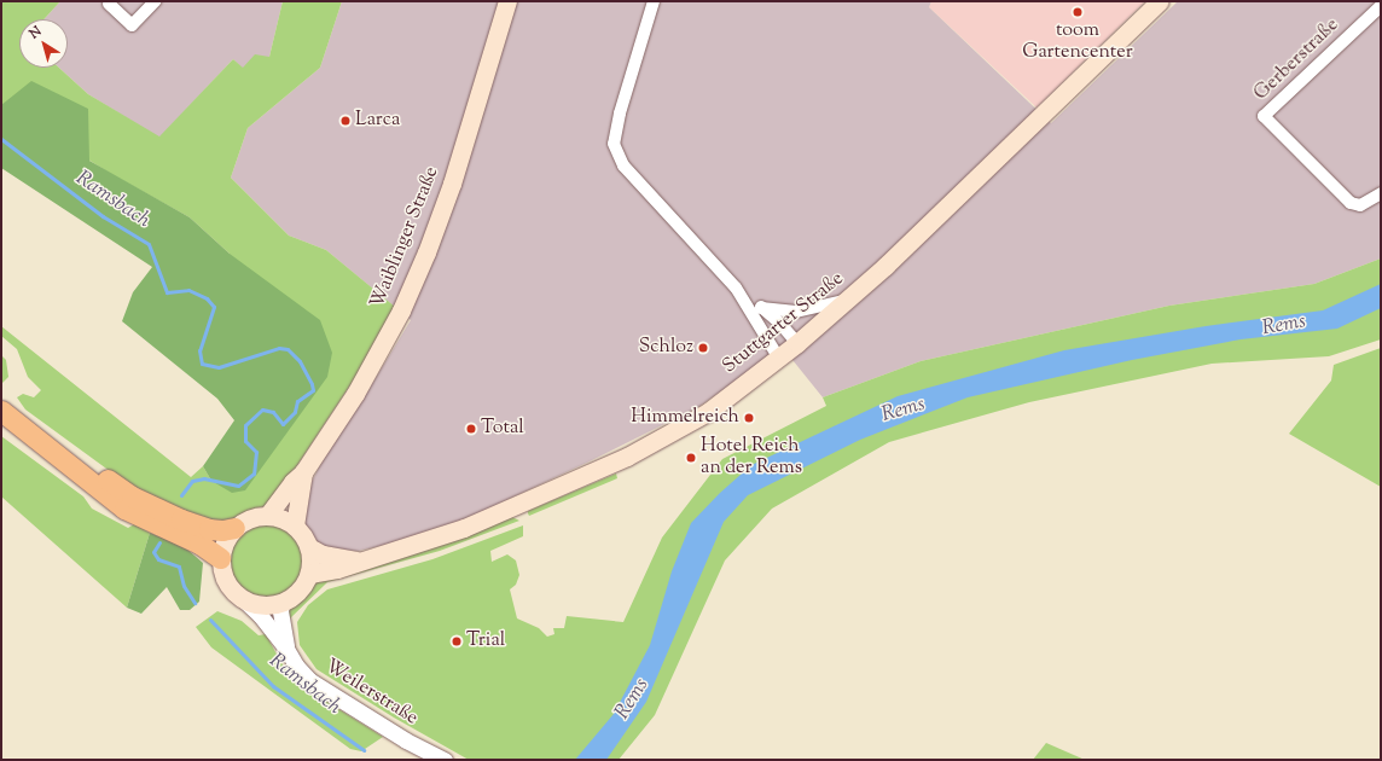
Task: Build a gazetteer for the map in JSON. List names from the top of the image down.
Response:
{
  "streets": {
    "main road": ["Waiblinger Straße", "Stuttgarter Straße"],
    "street": ["Gerberstraße", "Weilerstraße"]
  },
  "crossings": [
    ["Waiblinger Straße", "Stuttgarter Straße"],
    ["Waiblinger Straße", "Weilerstraße"],
    ["Stuttgarter Straße", "Weilerstraße"]
  ],
  "water": ["Ramsbach", "Rems"],
  "places": [
    "toom Gartencenter",
    "Larca",
    "Schloz",
    "Himmelreich",
    "Total",
    "Hotel Reich an der Rems",
    "Trial"
  ],
  "north": "top left"
}
